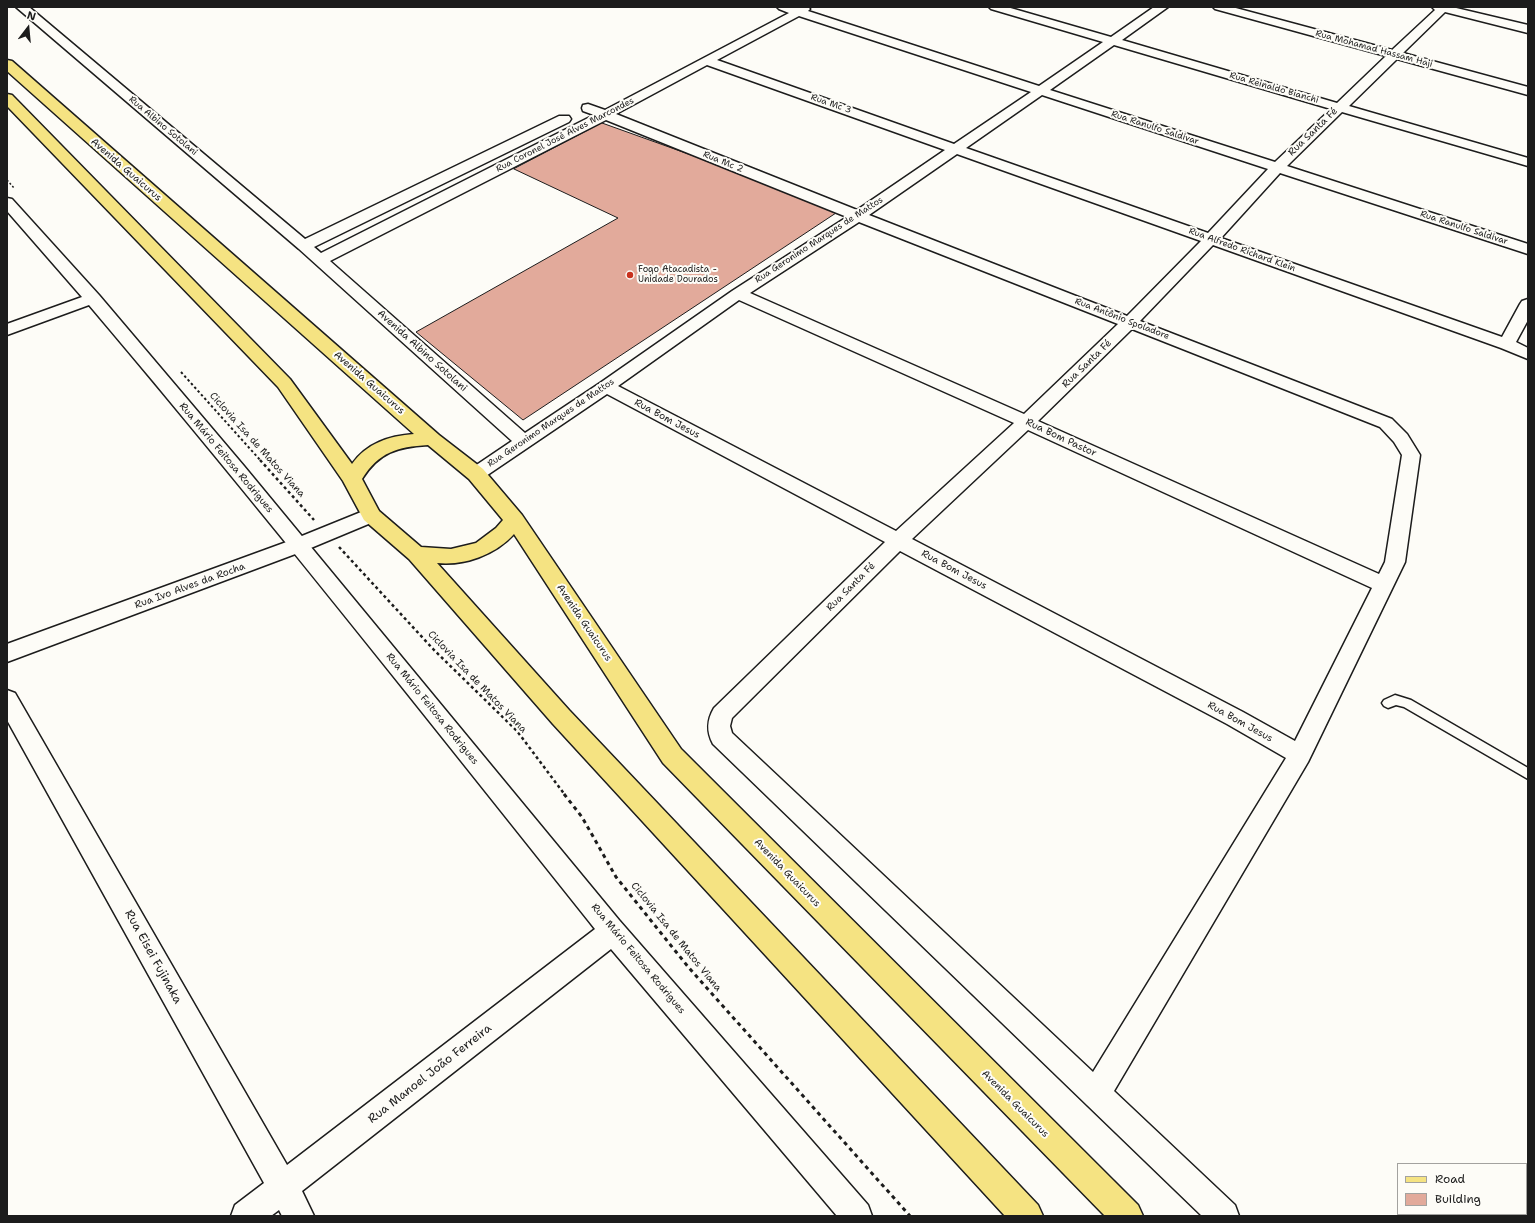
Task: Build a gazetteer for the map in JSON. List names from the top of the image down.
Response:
{
  "streets": {
    "main road": ["Avenida Guaicurus"],
    "street": [
      "Rua Mohamad Hassam Haji",
      "Rua Reinaldo Bianchi",
      "Rua Mc 3",
      "Rua Albino Sotolani",
      "Rua Ranulfo Saldivar",
      "Rua Santa Fé",
      "Rua Coronel José Alves Marcondes",
      "Rua Mc 2",
      "Rua Geronimo Marques de Mattos",
      "Rua Alfredo Richard Klein",
      "Rua Antônio Spoladore",
      "Avenida Albino Sotolani",
      "Rua Bom Jesus",
      "Rua Bom Pastor",
      "Rua Mário Feitosa Rodrigues",
      "Rua Ivo Alves da Rocha",
      "Rua Eisei Fujinaka",
      "Rua Manoel João Ferreira"
    ],
    "path": ["Ciclovia Isa de Matos Viana"]
  },
  "crossings": [
    ["Rua Mohamad Hassam Haji", "Rua Santa Fé"],
    ["Rua Reinaldo Bianchi", "Rua Santa Fé"],
    ["Rua Reinaldo Bianchi", "Rua Geronimo Marques de Mattos"],
    ["Rua Mc 3", "Rua Coronel José Alves Marcondes"],
    ["Rua Mc 3", "Rua Geronimo Marques de Mattos"],
    ["Rua Mc 3", "Rua Alfredo Richard Klein"],
    ["Rua Albino Sotolani", "Rua Coronel José Alves Marcondes"],
    ["Rua Albino Sotolani", "Avenida Albino Sotolani"],
    ["Rua Ranulfo Saldivar", "Rua Santa Fé"],
    ["Rua Ranulfo Saldivar", "Rua Coronel José Alves Marcondes"],
    ["Rua Ranulfo Saldivar", "Rua Geronimo Marques de Mattos"],
    ["Rua Santa Fé", "Rua Alfredo Richard Klein"],
    ["Rua Santa Fé", "Rua Antônio Spoladore"],
    ["Rua Santa Fé", "Rua Bom Jesus"],
    ["Rua Santa Fé", "Rua Bom Pastor"],
    ["Rua Coronel José Alves Marcondes", "Rua Mc 2"],
    ["Rua Coronel José Alves Marcondes", "Avenida Albino Sotolani"],
    ["Rua Mc 2", "Rua Geronimo Marques de Mattos"],
    ["Rua Mc 2", "Rua Antônio Spoladore"],
    ["Avenida Guaicurus", "Rua Geronimo Marques de Mattos"],
    ["Avenida Guaicurus", "Rua Ivo Alves da Rocha"],
    ["Rua Geronimo Marques de Mattos", "Rua Alfredo Richard Klein"],
    ["Rua Geronimo Marques de Mattos", "Rua Antônio Spoladore"],
    ["Rua Geronimo Marques de Mattos", "Avenida Albino Sotolani"],
    ["Rua Geronimo Marques de Mattos", "Rua Bom Jesus"],
    ["Rua Geronimo Marques de Mattos", "Rua Bom Pastor"],
    ["Rua Geronimo Marques de Mattos", "Rua Ivo Alves da Rocha"],
    ["Rua Antônio Spoladore", "Rua Bom Pastor"],
    ["Ciclovia Isa de Matos Viana", "Rua Ivo Alves da Rocha"],
    ["Rua Mário Feitosa Rodrigues", "Rua Ivo Alves da Rocha"],
    ["Rua Mário Feitosa Rodrigues", "Rua Manoel João Ferreira"],
    ["Rua Eisei Fujinaka", "Rua Manoel João Ferreira"]
  ],
  "places": ["Fogo Atacadista - Unidade Dourados"],
  "legend": ["Road", "Building"],
  "north": "top"
}
